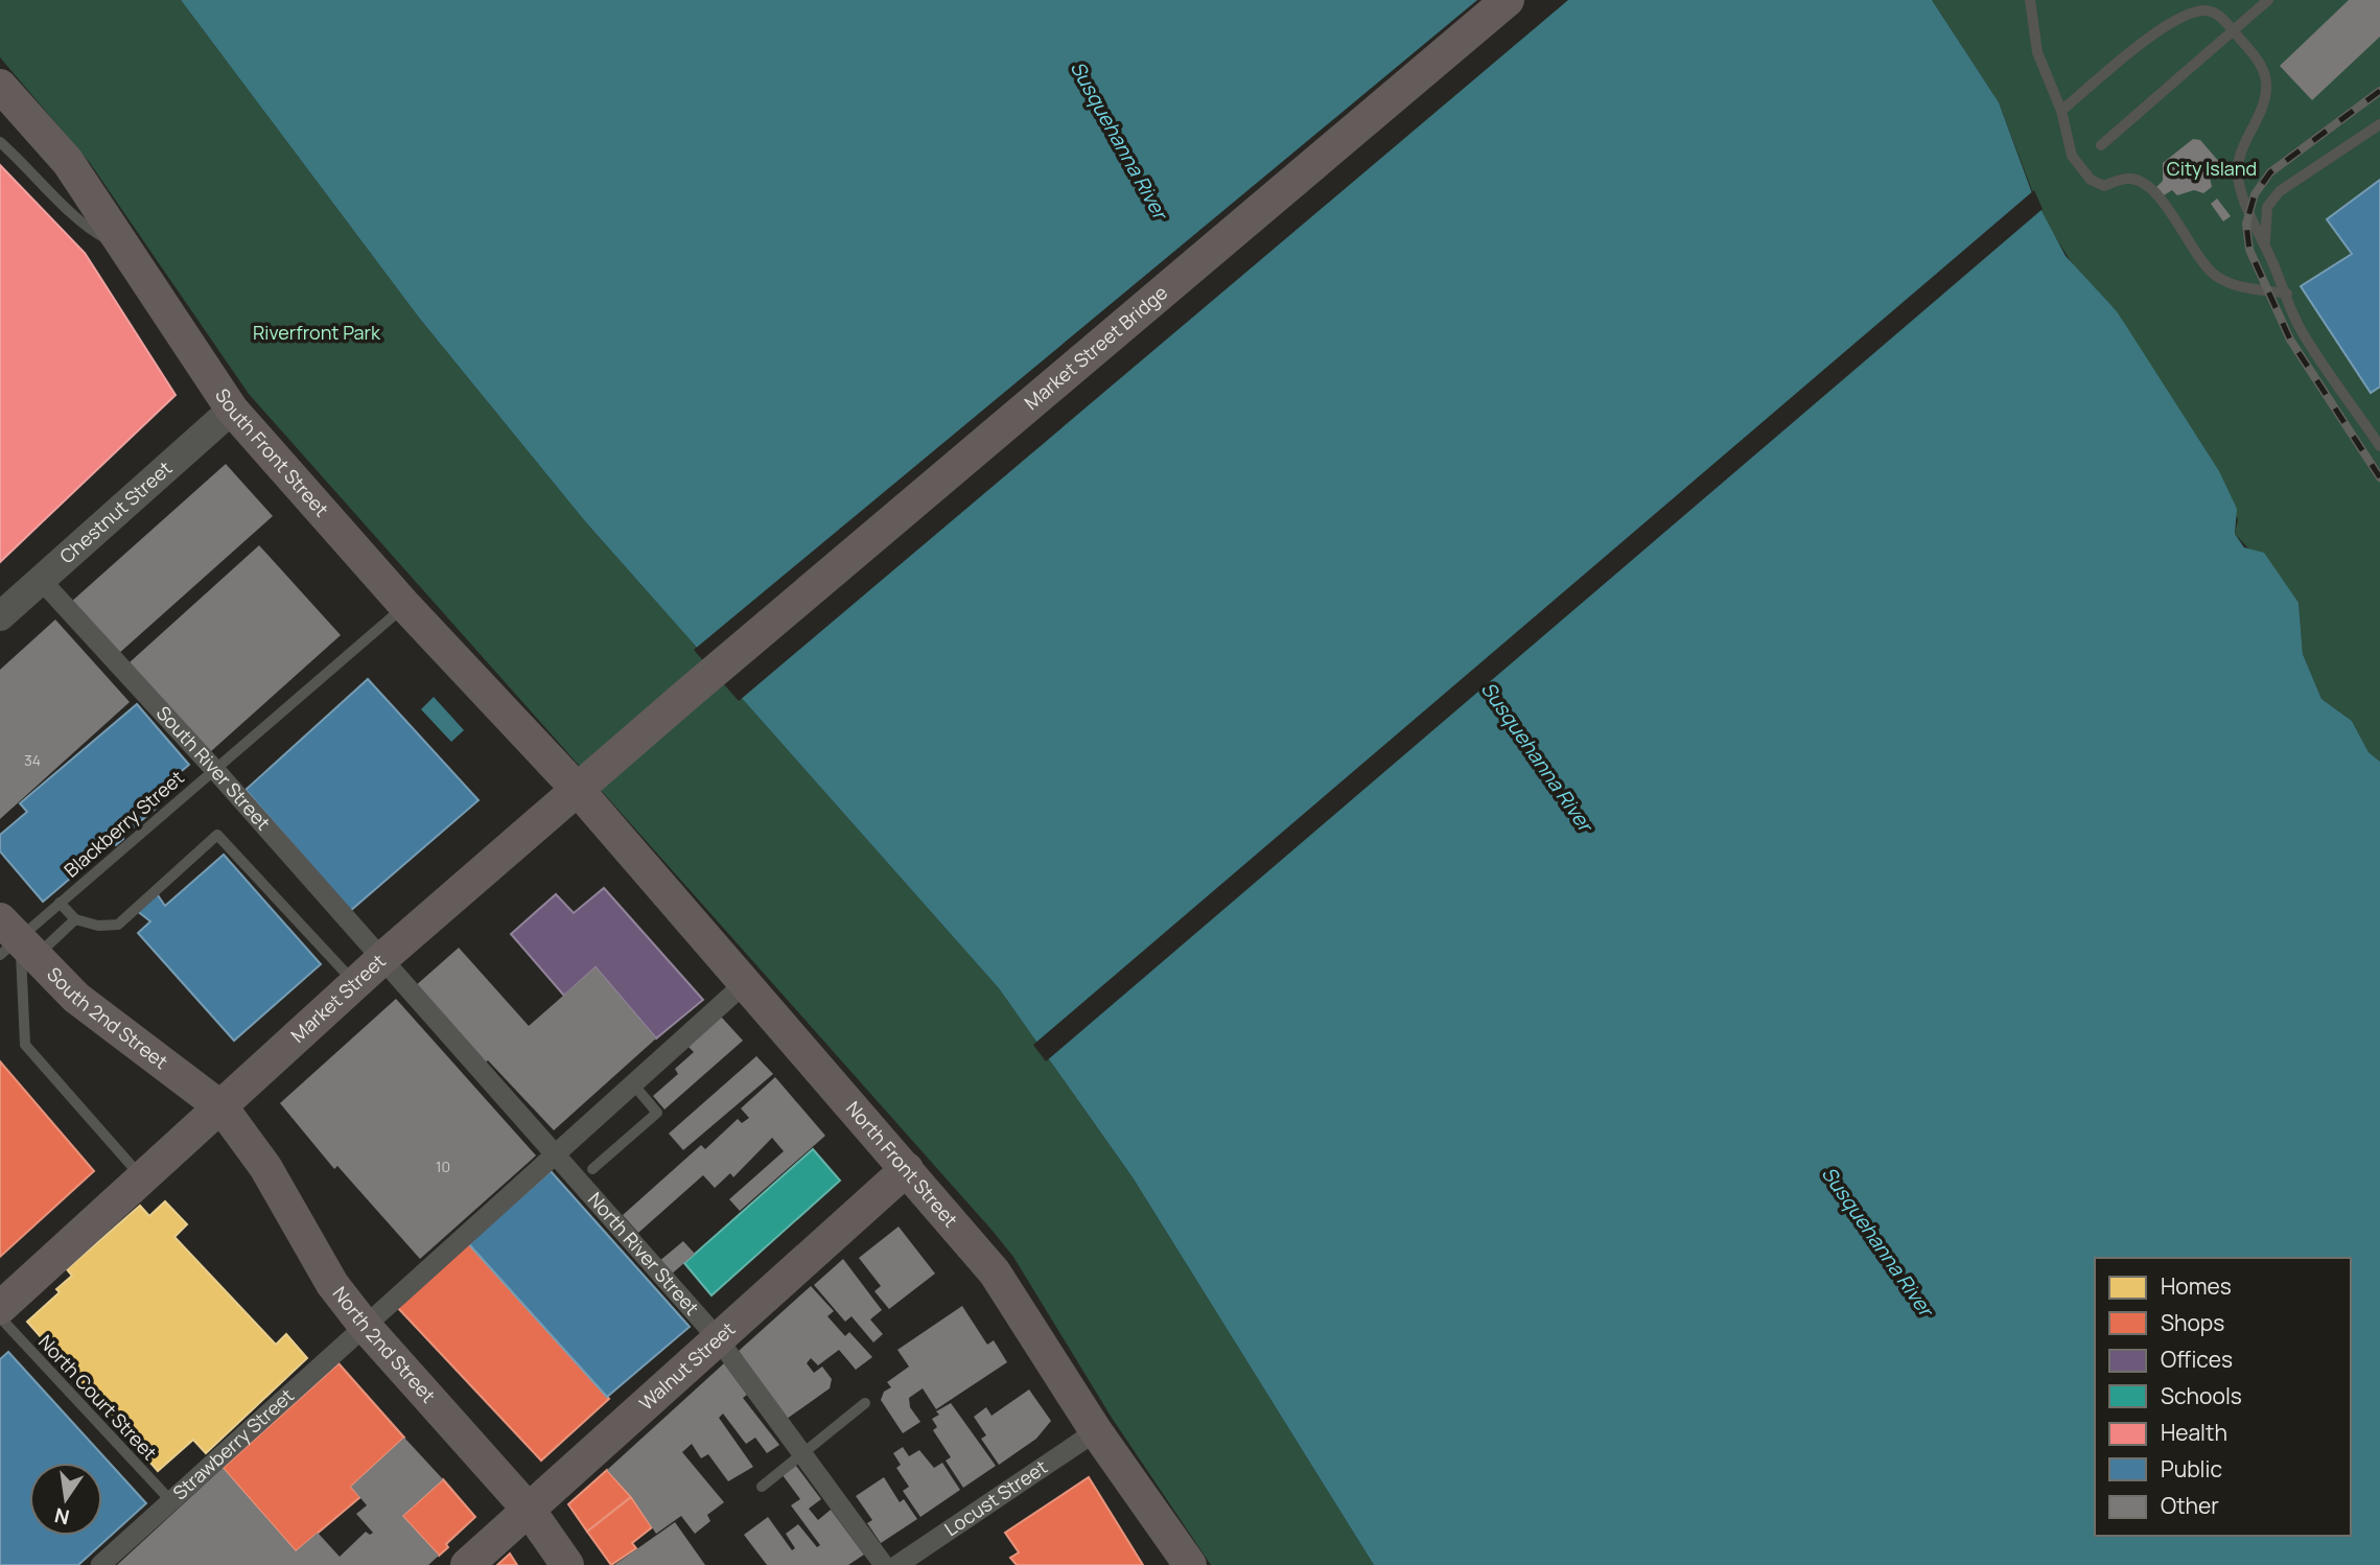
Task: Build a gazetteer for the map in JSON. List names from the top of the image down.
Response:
{
  "streets": {
    "main road": [
      "Market Street Bridge",
      "South Front Street",
      "Chestnut Street",
      "Market Street",
      "South 2nd Street",
      "North Front Street",
      "North 2nd Street",
      "Walnut Street"
    ],
    "street": [
      "South River Street",
      "North River Street",
      "Strawberry Street",
      "Locust Street"
    ],
    "lane": ["Blackberry Street", "North Court Street"]
  },
  "crossings": [
    ["Market Street Bridge", "Market Street"],
    ["South Front Street", "Chestnut Street"],
    ["South Front Street", "Blackberry Street"],
    ["South Front Street", "Market Street"],
    ["South Front Street", "North Front Street"],
    ["Chestnut Street", "South River Street"],
    ["South River Street", "Blackberry Street"],
    ["South River Street", "Market Street"],
    ["South River Street", "North River Street"],
    ["Blackberry Street", "South 2nd Street"],
    ["Market Street", "South 2nd Street"],
    ["Market Street", "North Front Street"],
    ["Market Street", "North River Street"],
    ["Market Street", "North 2nd Street"],
    ["South 2nd Street", "North 2nd Street"],
    ["North Front Street", "Walnut Street"],
    ["North Front Street", "Locust Street"],
    ["North River Street", "Walnut Street"],
    ["North River Street", "Strawberry Street"],
    ["North 2nd Street", "Walnut Street"],
    ["North 2nd Street", "Strawberry Street"],
    ["North Court Street", "Strawberry Street"]
  ],
  "water": ["Susquehanna River"],
  "parks": ["City Island", "Riverfront Park"],
  "house_numbers": ["34", "10"],
  "legend": [
    "Homes",
    "Shops",
    "Offices",
    "Schools",
    "Health",
    "Public",
    "Other"
  ],
  "north": "bottom"
}
